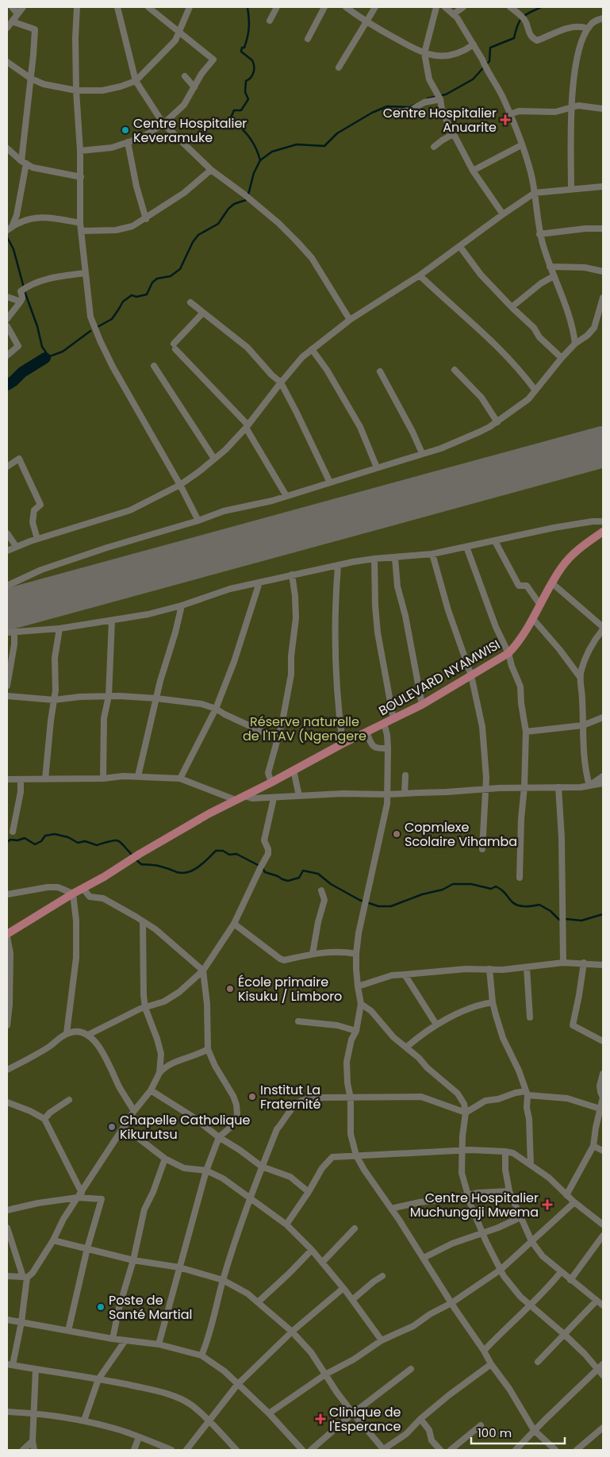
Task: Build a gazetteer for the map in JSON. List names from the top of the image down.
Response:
{
  "streets": {
    "main road": ["BOULEVARD NYAMWISI"]
  },
  "parks": ["Réserve naturelle de l'ITAV (Ngengere"],
  "places": {
    "health": ["Centre Hospitalier Anuarite", "Centre Hospitalier Muchungaji Mwema", "Clinique de l'Esperance"],
    "other": [
      "Centre Hospitalier Keveramuke",
      "Copmlexe Scolaire Vihamba",
      "École primaire Kisuku / Limboro",
      "Institut La Fraternité",
      "Chapelle Catholique Kikurutsu",
      "Poste de Santé Martial"
    ]
  },
  "scale_bar": "100 m"
}
